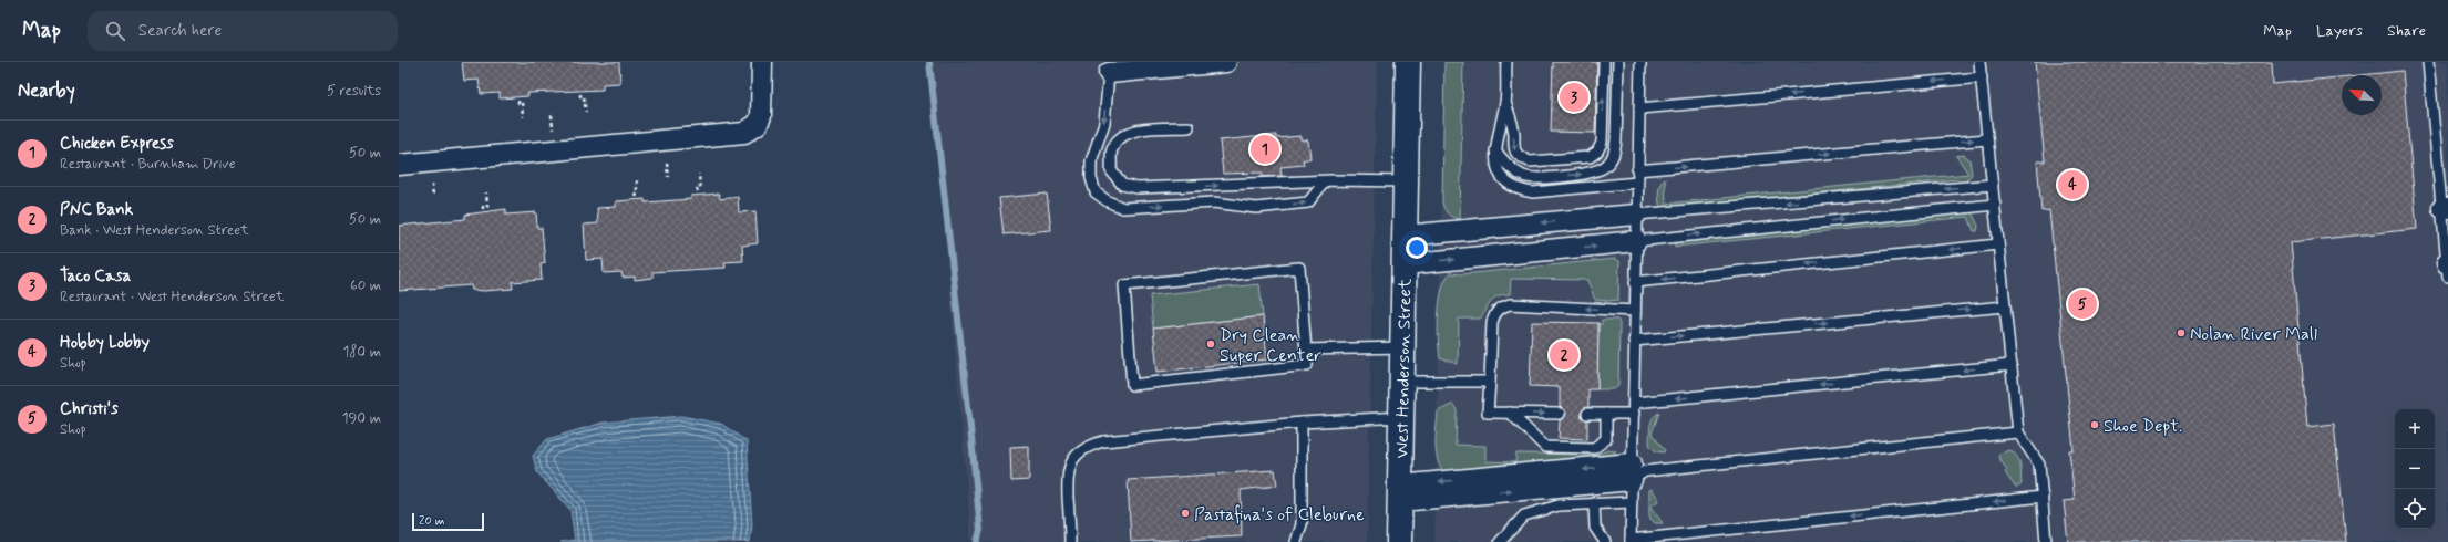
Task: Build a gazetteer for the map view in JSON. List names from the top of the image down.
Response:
{
  "streets": {
    "main road": ["West Henderson Street"]
  },
  "places": [
    "Nolan River Mall",
    "Dry Clean Super Center",
    "Shoe Dept.",
    "Pastafina's of Cleburne"
  ],
  "scale_bar": "20 m",
  "north": "top left",
  "page": {
    "header": "Map",
    "search": "Search here",
    "nav": ["Map", "Layers", "Share"],
    "heading": ["Nearby", "5 results"],
    "pins": [
      "3",
      "1",
      "4",
      "5",
      "2"
    ],
    "list": [
      {
        "mark": "1",
        "name": "Chicken Express",
        "note": "Restaurant · Burnham Drive",
        "value": "50 m"
      },
      {
        "mark": "2",
        "name": "PNC Bank",
        "note": "Bank · West Henderson Street",
        "value": "50 m"
      },
      {
        "mark": "3",
        "name": "Taco Casa",
        "note": "Restaurant · West Henderson Street",
        "value": "60 m"
      },
      {
        "mark": "4",
        "name": "Hobby Lobby",
        "note": "Shop",
        "value": "180 m"
      },
      {
        "mark": "5",
        "name": "Christi's",
        "note": "Shop",
        "value": "190 m"
      }
    ],
    "map_buttons": ["+", "−"],
    "scale": "20 m"
  }
}
